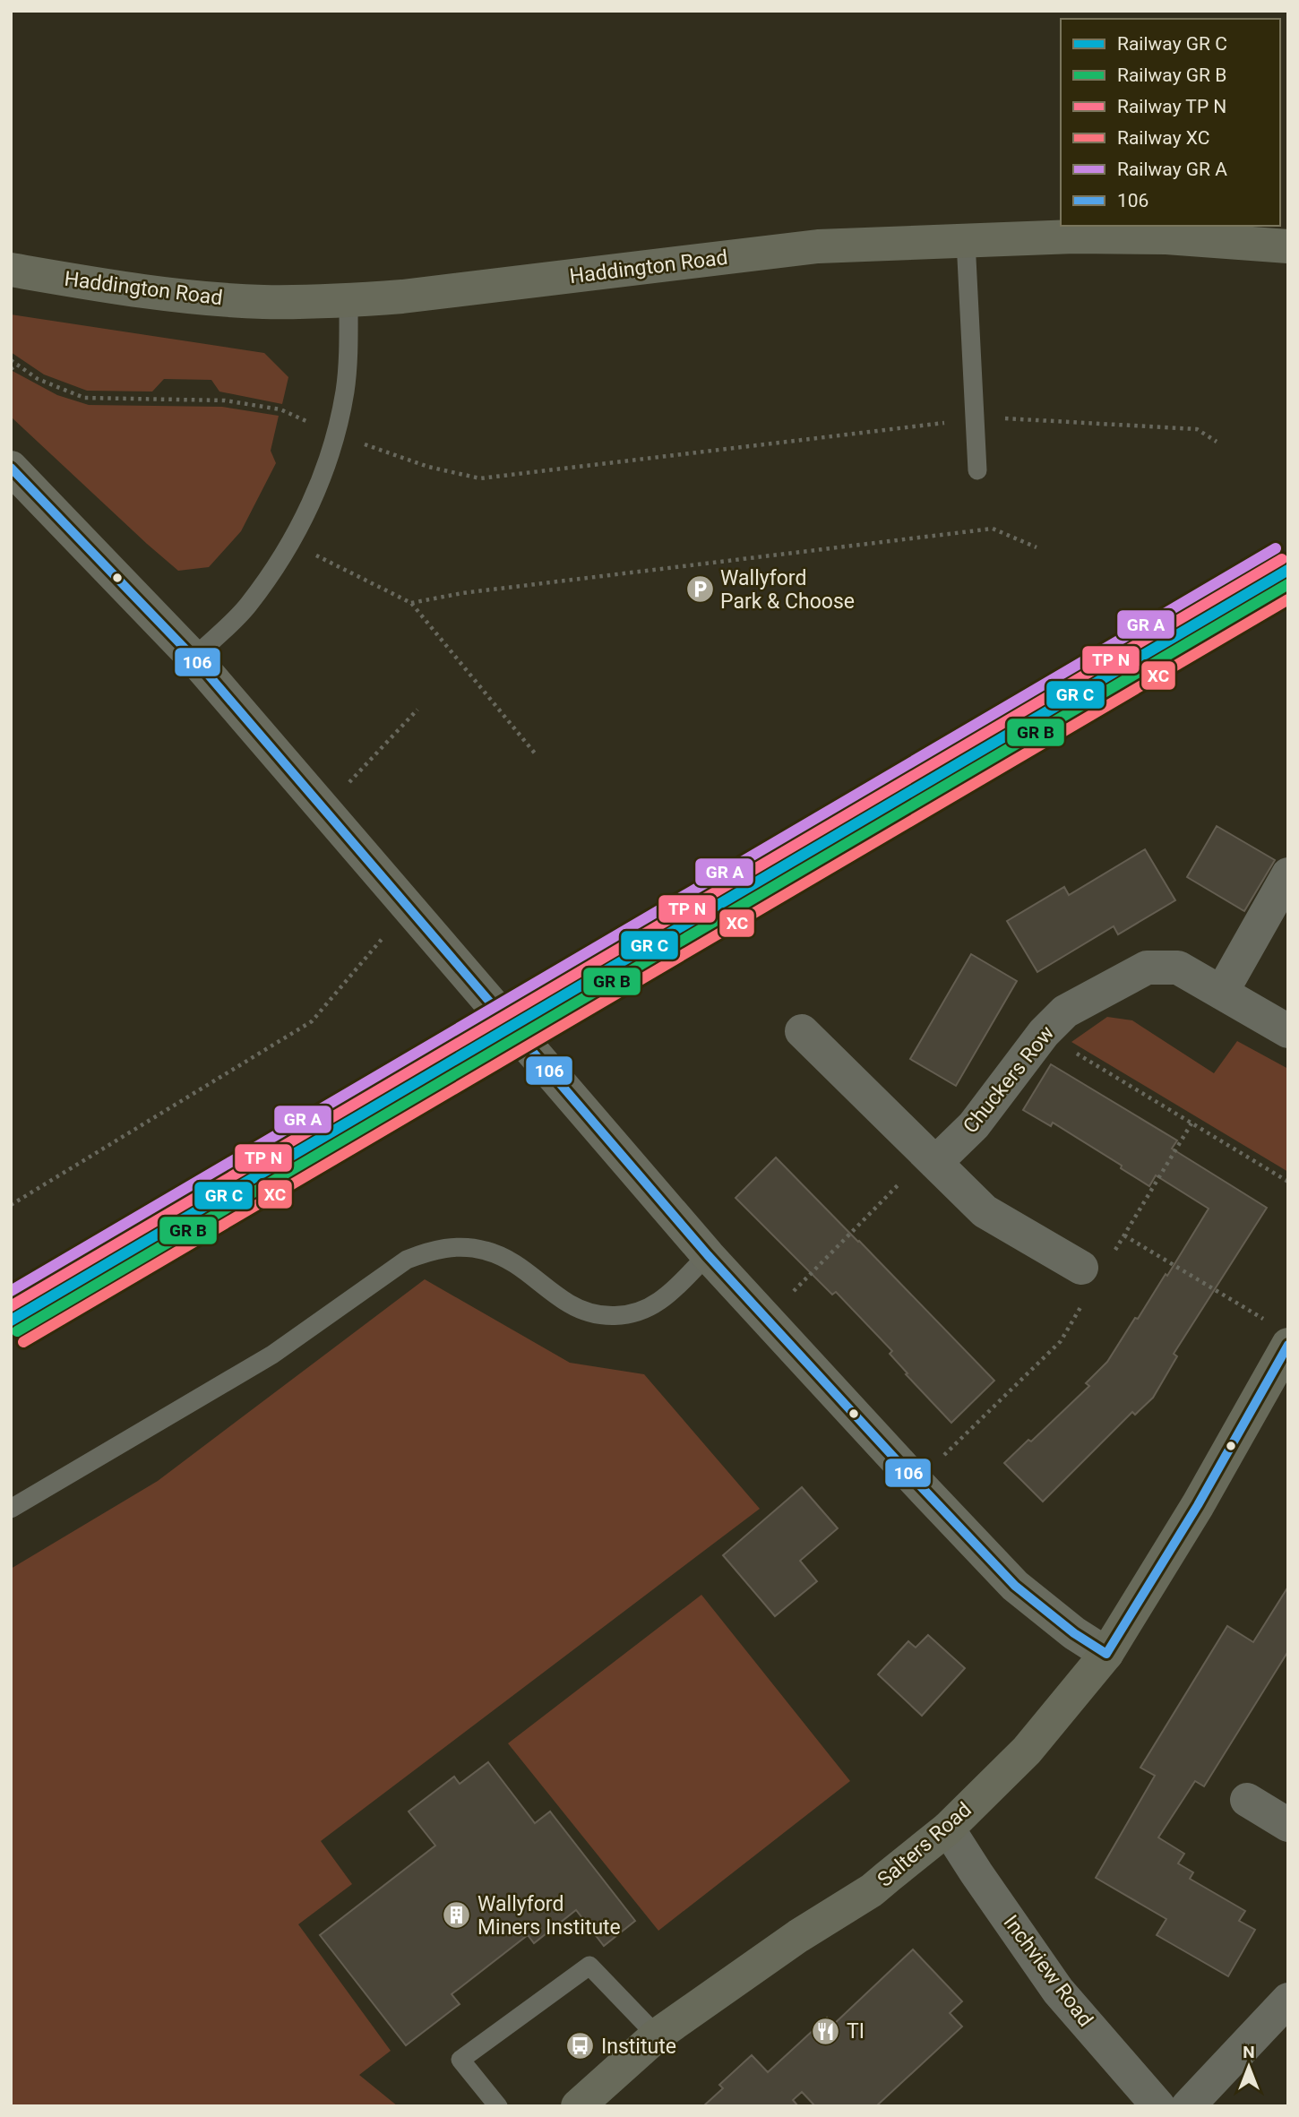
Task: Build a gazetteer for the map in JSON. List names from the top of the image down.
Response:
{
  "streets": {
    "main road": ["Haddington Road", "Salters Road"],
    "street": ["Chuckers Row", "Inchview Road"]
  },
  "crossings": [
    ["Salters Road", "Inchview Road"]
  ],
  "places": {
    "parking": ["Wallyford Park & Choose"],
    "building": ["Wallyford Miners Institute"],
    "restaurant": ["TI"],
    "bus stop": ["Institute"]
  },
  "lines": ["transit line 106", "rail line XC"],
  "legend": [
    "Railway GR C",
    "Railway GR B",
    "Railway TP N",
    "Railway XC",
    "Railway GR A",
    "106"
  ],
  "north": "top"
}
